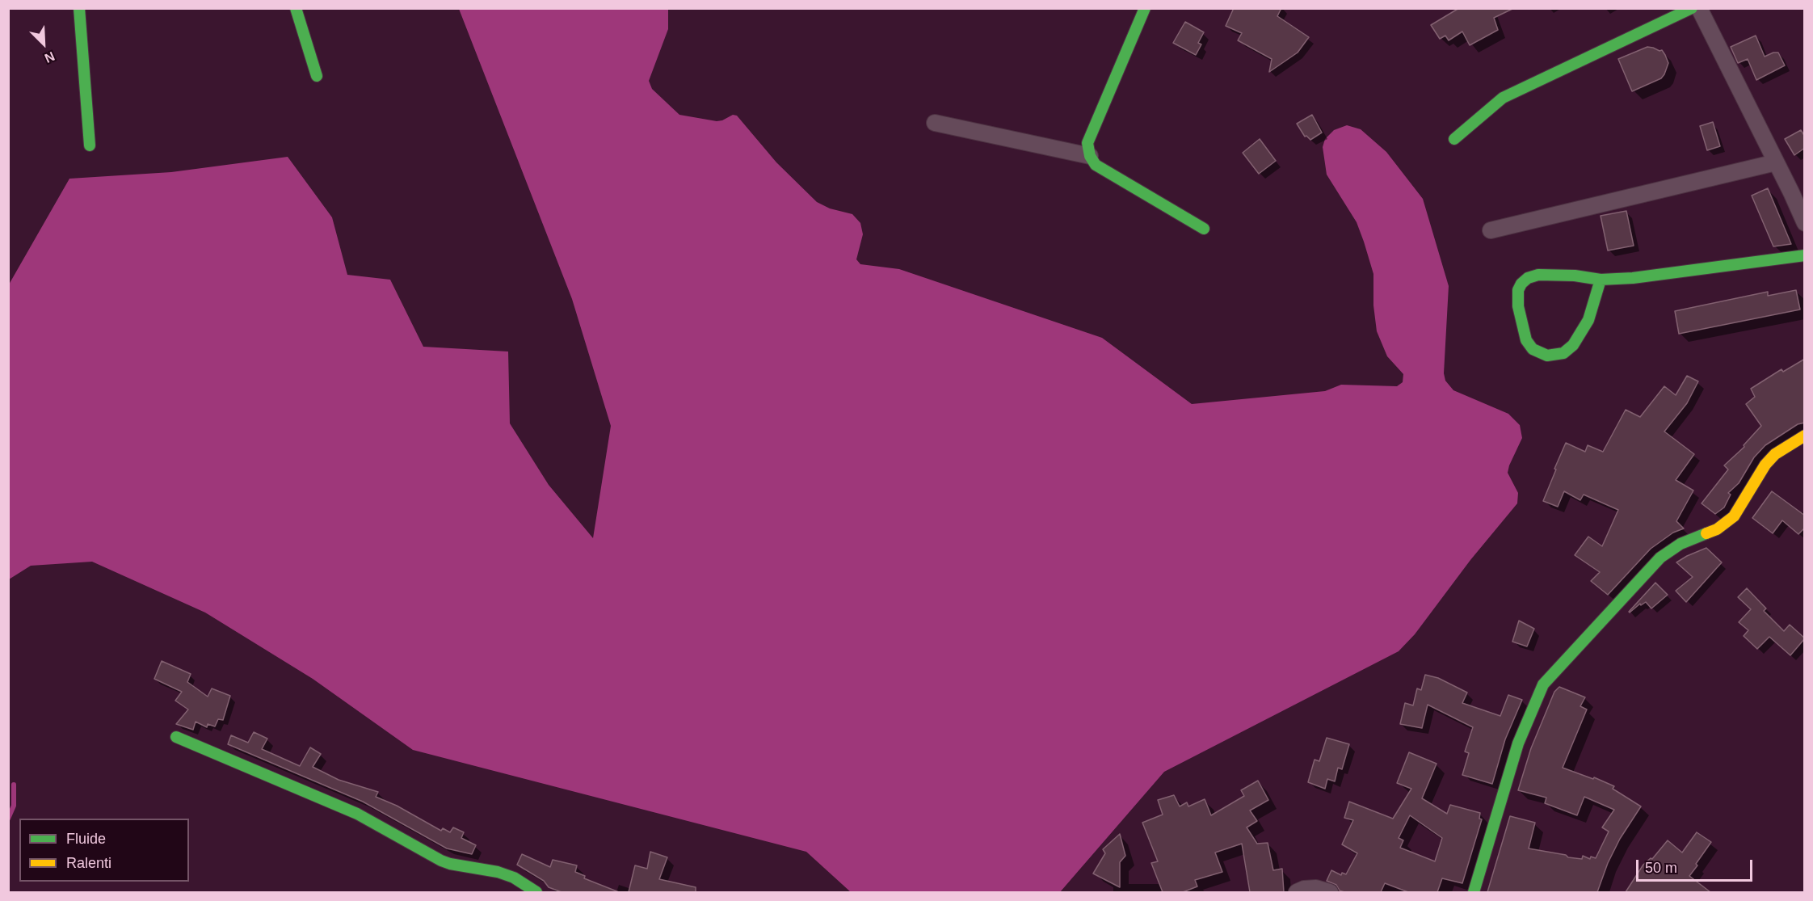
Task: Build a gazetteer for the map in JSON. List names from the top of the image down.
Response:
{
  "legend": ["Fluide", "Ralenti"],
  "scale_bar": "50 m",
  "north": "bottom right"
}
